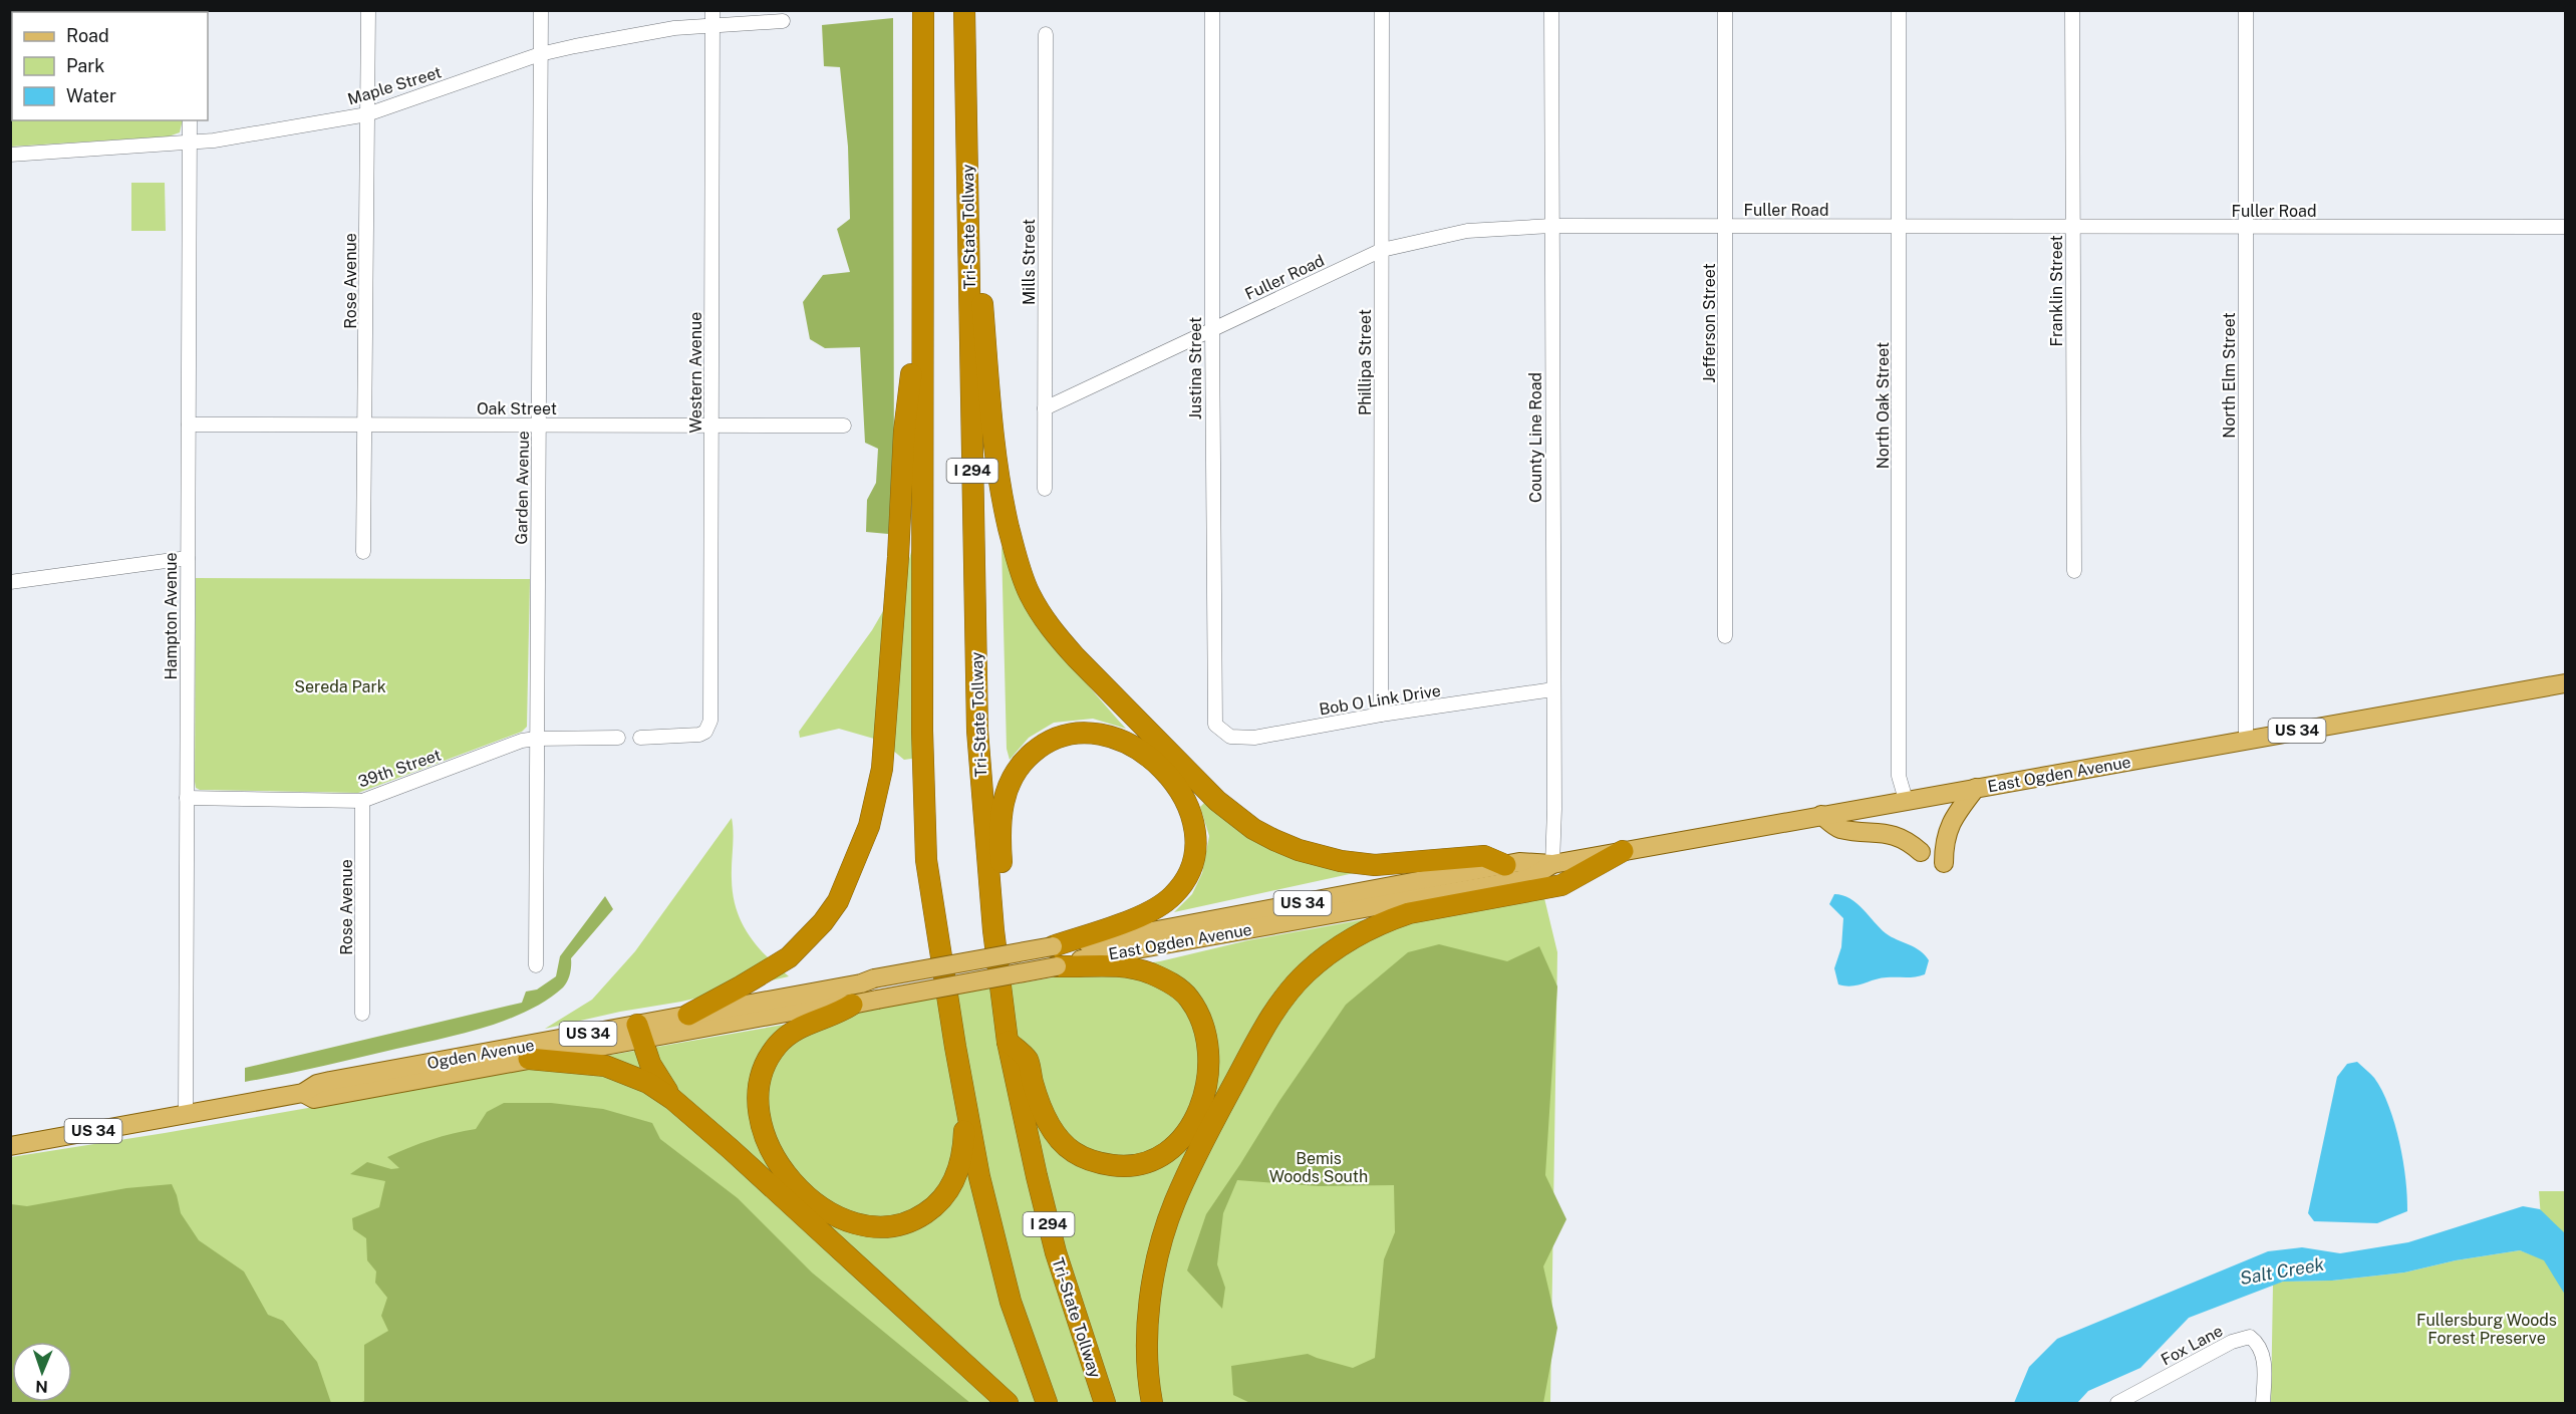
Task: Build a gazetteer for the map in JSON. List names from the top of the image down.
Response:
{
  "streets": {
    "highway": ["Tri-State Tollway", "I 294"],
    "main road": ["US 34", "East Ogden Avenue", "Ogden Avenue"],
    "street": [
      "Maple Street",
      "Fuller Road",
      "Mills Street",
      "Rose Avenue",
      "Franklin Street",
      "Jefferson Street",
      "Phillipa Street",
      "Justina Street",
      "Western Avenue",
      "North Elm Street",
      "North Oak Street",
      "Oak Street",
      "County Line Road",
      "Garden Avenue",
      "Hampton Avenue",
      "Bob O Link Drive",
      "39th Street",
      "Fox Lane"
    ]
  },
  "crossings": [
    ["Maple Street", "Rose Avenue"],
    ["Maple Street", "Western Avenue"],
    ["Maple Street", "Garden Avenue"],
    ["Maple Street", "Hampton Avenue"],
    ["Fuller Road", "Mills Street"],
    ["Fuller Road", "Franklin Street"],
    ["Fuller Road", "Jefferson Street"],
    ["Fuller Road", "Phillipa Street"],
    ["Fuller Road", "Justina Street"],
    ["Fuller Road", "North Elm Street"],
    ["Fuller Road", "North Oak Street"],
    ["Fuller Road", "County Line Road"],
    ["Rose Avenue", "Oak Street"],
    ["Rose Avenue", "39th Street"],
    ["Phillipa Street", "Bob O Link Drive"],
    ["Justina Street", "Bob O Link Drive"],
    ["Western Avenue", "Oak Street"],
    ["North Elm Street", "East Ogden Avenue"],
    ["North Oak Street", "East Ogden Avenue"],
    ["Oak Street", "Garden Avenue"],
    ["Oak Street", "Hampton Avenue"],
    ["County Line Road", "Bob O Link Drive"],
    ["County Line Road", "East Ogden Avenue"],
    ["Garden Avenue", "39th Street"],
    ["Hampton Avenue", "39th Street"],
    ["Hampton Avenue", "Ogden Avenue"],
    ["East Ogden Avenue", "Ogden Avenue"]
  ],
  "water": ["Salt Creek"],
  "parks": ["Sereda Park", "Bemis Woods South", "Fullersburg Woods Forest Preserve"],
  "legend": ["Road", "Park", "Water"],
  "north": "bottom"
}
